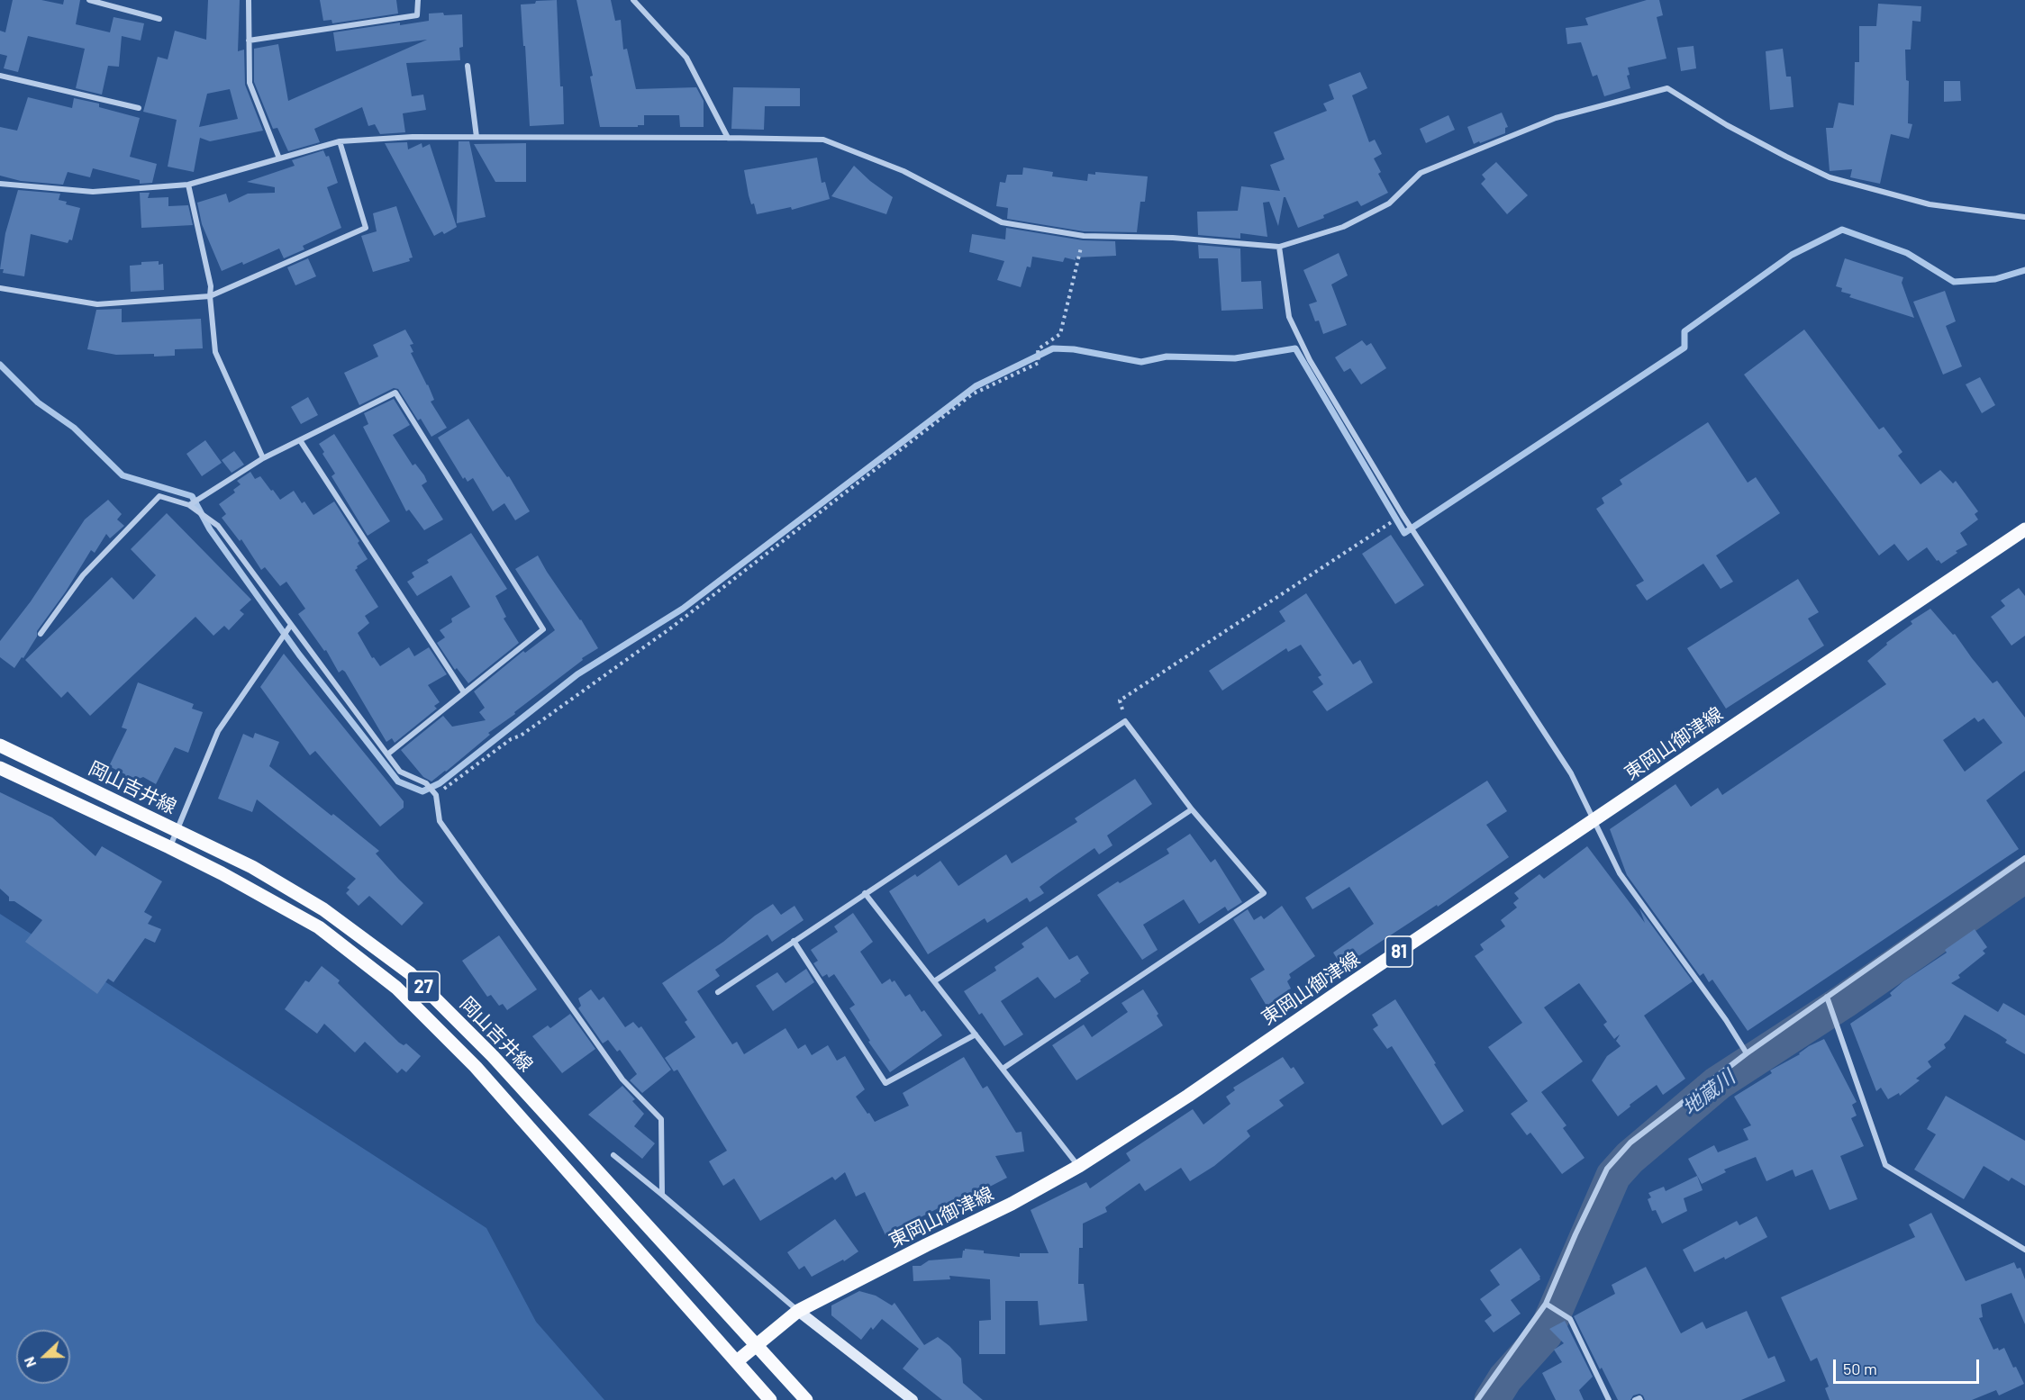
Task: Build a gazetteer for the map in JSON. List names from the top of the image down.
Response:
{
  "streets": {
    "main road": [
      "東岡山御津線",
      "岡山吉井線",
      "81",
      "27"
    ]
  },
  "crossings": [
    ["東岡山御津線", "岡山吉井線"]
  ],
  "water": ["地蔵川"],
  "scale_bar": "50 m",
  "north": "left"
}
